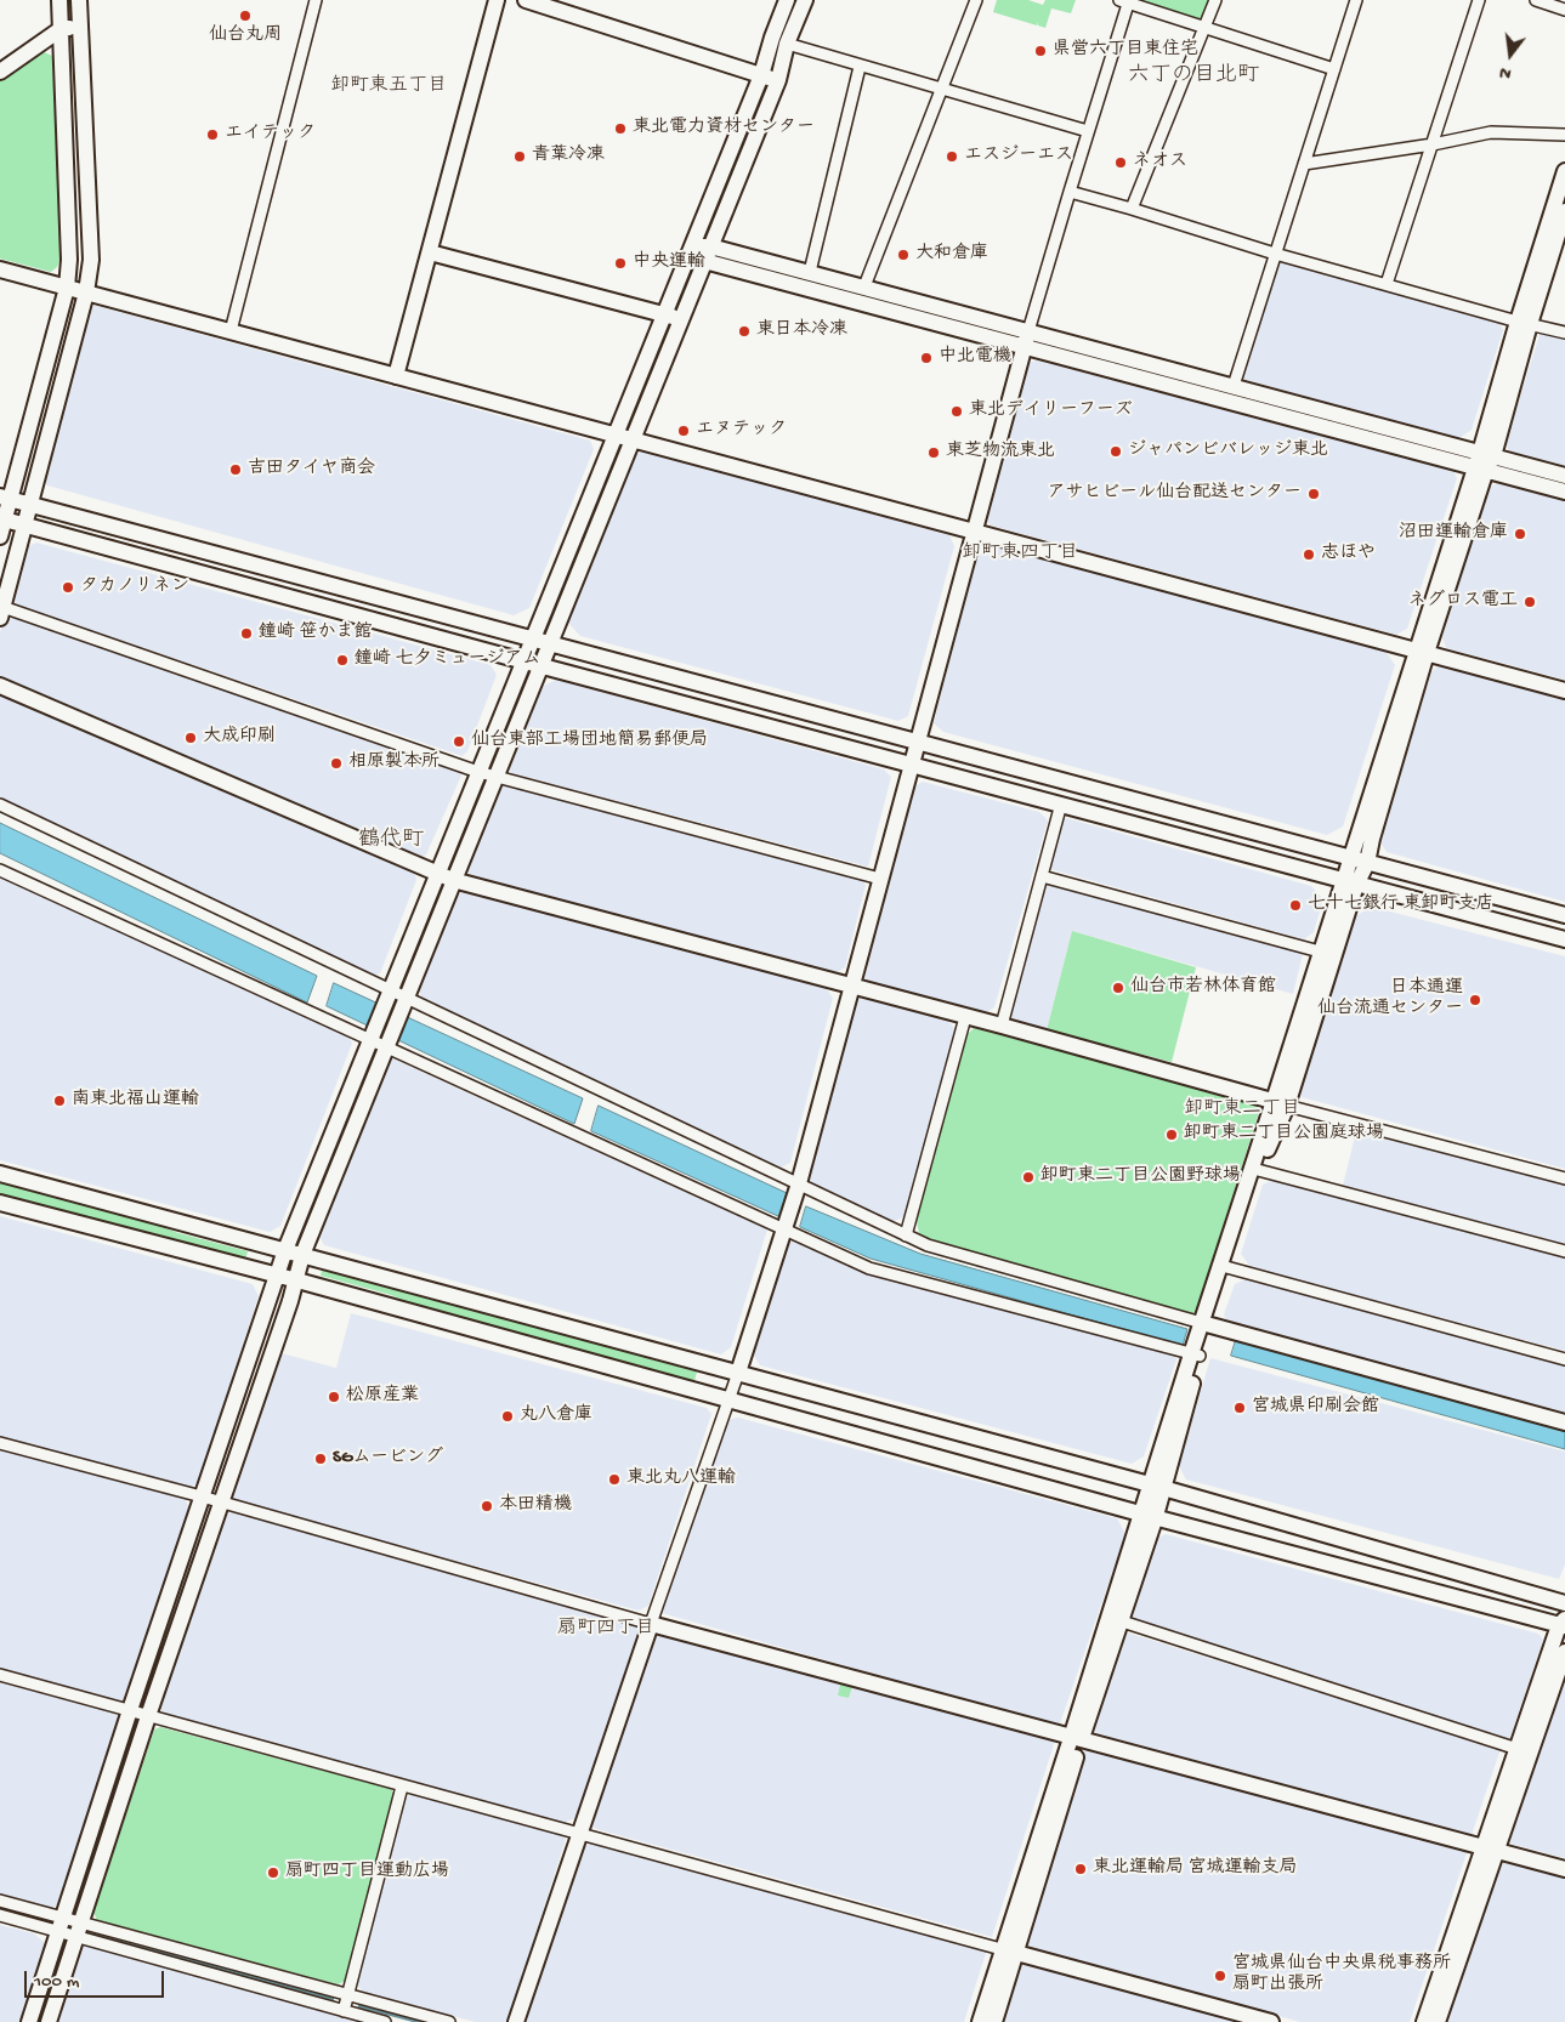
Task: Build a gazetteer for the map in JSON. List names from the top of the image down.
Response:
{
  "districts": [
    "六丁の目北町",
    "卸町東五丁目",
    "卸町東四丁目",
    "鶴代町",
    "卸町東二丁目",
    "扇町四丁目"
  ],
  "places": [
    "仙台丸周",
    "県営六丁目東住宅",
    "東北電力資材センター",
    "エイテック",
    "青葉冷凍",
    "エスジーエス",
    "ネオス",
    "大和倉庫",
    "中央運輸",
    "東日本冷凍",
    "中北電機",
    "東北デイリーフーズ",
    "エヌテック",
    "ジャパンビバレッジ東北",
    "東芝物流東北",
    "吉田タイヤ商会",
    "アサヒビール仙台配送センター",
    "沼田運輸倉庫",
    "志ほや",
    "タカノリネン",
    "ネグロス電工",
    "鐘崎 笹かま館",
    "鐘崎 七夕ミュージアム",
    "大成印刷",
    "仙台東部工場団地簡易郵便局",
    "相原製本所",
    "七十七銀行 東卸町支店",
    "仙台市若林体育館",
    "日本通運 仙台流通センター",
    "南東北福山運輸",
    "卸町東二丁目公園庭球場",
    "卸町東二丁目公園野球場",
    "松原産業",
    "宮城県印刷会館",
    "丸八倉庫",
    "SGムービング",
    "東北丸八運輸",
    "本田精機",
    "東北運輸局 宮城運輸支局",
    "扇町四丁目運動広場",
    "宮城県仙台中央県税事務所 扇町出張所"
  ],
  "scale_bar": "100 m",
  "north": "bottom"
}
